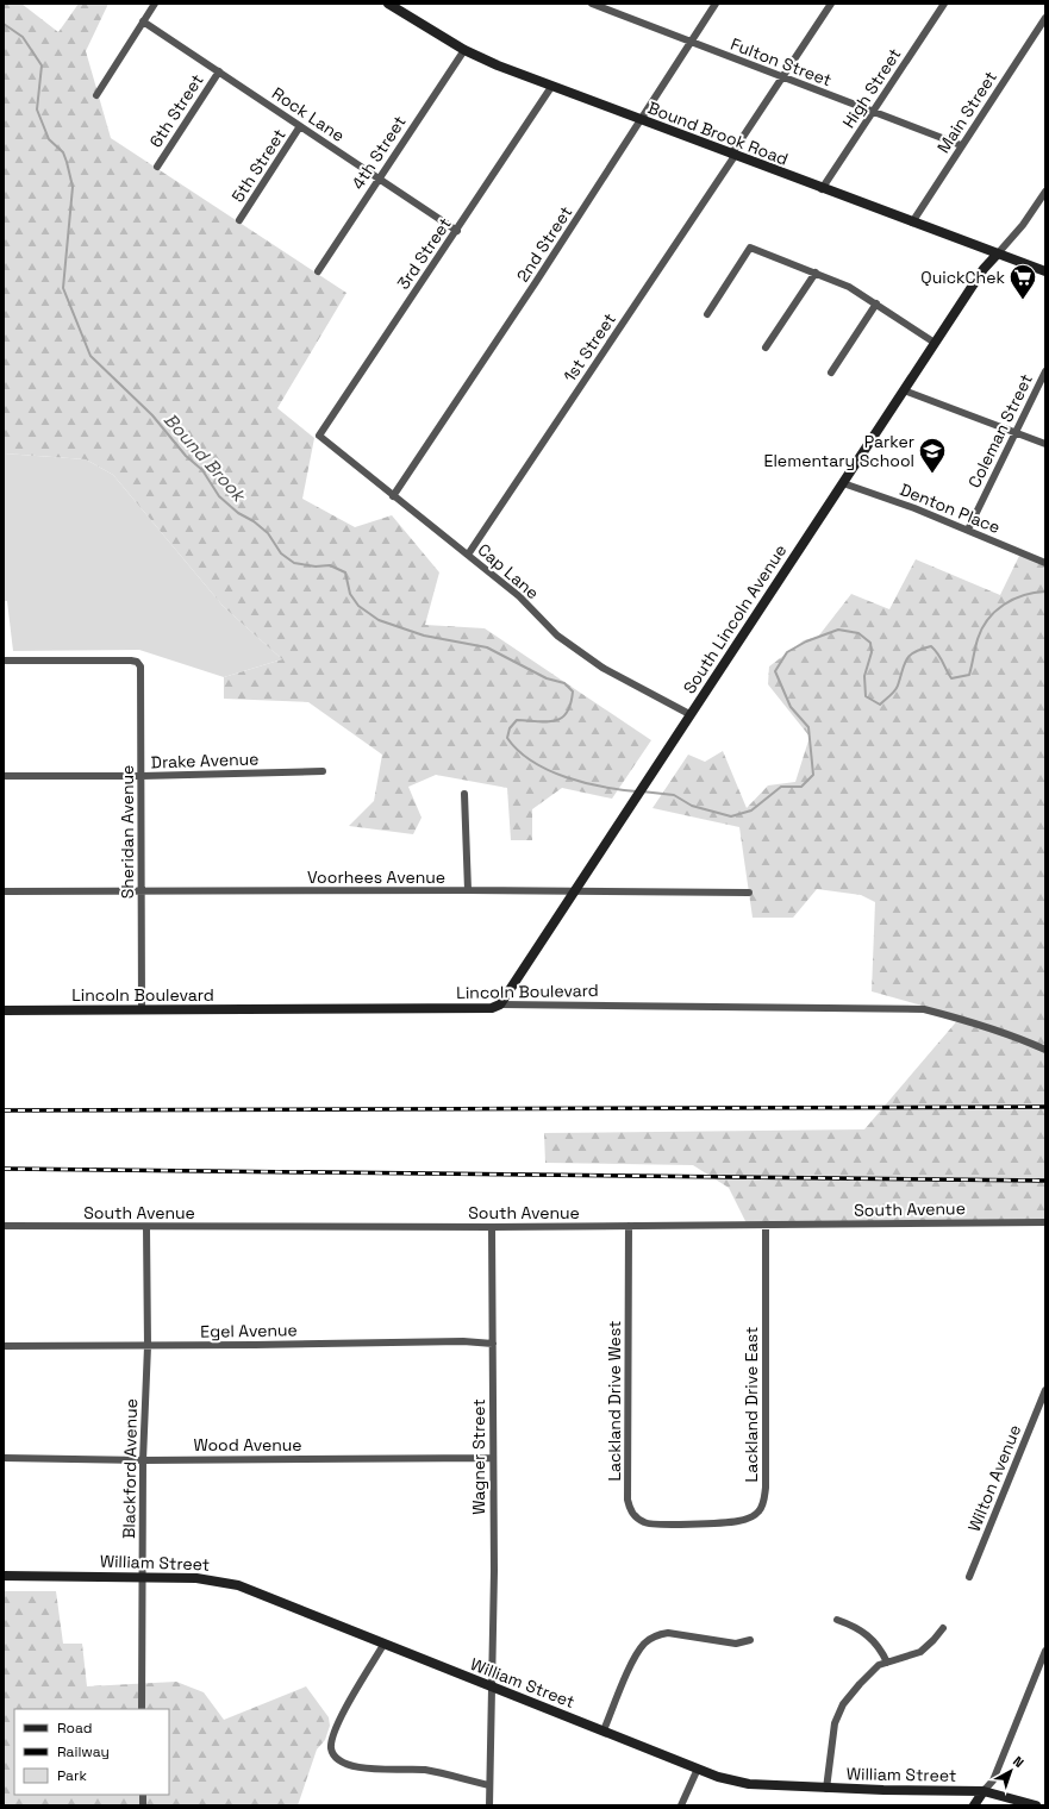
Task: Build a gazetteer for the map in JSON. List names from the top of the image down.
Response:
{
  "streets": {
    "main road": [
      "Bound Brook Road",
      "South Lincoln Avenue",
      "Lincoln Boulevard",
      "William Street"
    ],
    "street": [
      "Fulton Street",
      "High Street",
      "6th Street",
      "Main Street",
      "Rock Lane",
      "4th Street",
      "5th Street",
      "2nd Street",
      "3rd Street",
      "1st Street",
      "Coleman Street",
      "Denton Place",
      "Cap Lane",
      "Drake Avenue",
      "Sheridan Avenue",
      "Voorhees Avenue",
      "South Avenue",
      "Egel Avenue",
      "Lackland Drive West",
      "Lackland Drive East",
      "Wood Avenue",
      "Wagner Street",
      "Blackford Avenue",
      "Wilton Avenue"
    ]
  },
  "crossings": [
    ["Fulton Street", "High Street"],
    ["Fulton Street", "Main Street"],
    ["Fulton Street", "2nd Street"],
    ["Fulton Street", "1st Street"],
    ["High Street", "Bound Brook Road"],
    ["6th Street", "Rock Lane"],
    ["Main Street", "Bound Brook Road"],
    ["Rock Lane", "4th Street"],
    ["Rock Lane", "5th Street"],
    ["Rock Lane", "3rd Street"],
    ["Bound Brook Road", "4th Street"],
    ["Bound Brook Road", "2nd Street"],
    ["Bound Brook Road", "3rd Street"],
    ["Bound Brook Road", "1st Street"],
    ["Bound Brook Road", "South Lincoln Avenue"],
    ["2nd Street", "Cap Lane"],
    ["3rd Street", "Cap Lane"],
    ["1st Street", "Cap Lane"],
    ["Coleman Street", "Denton Place"],
    ["Denton Place", "South Lincoln Avenue"],
    ["Cap Lane", "South Lincoln Avenue"],
    ["South Lincoln Avenue", "Voorhees Avenue"],
    ["South Lincoln Avenue", "Lincoln Boulevard"],
    ["Drake Avenue", "Sheridan Avenue"],
    ["Sheridan Avenue", "Voorhees Avenue"],
    ["Sheridan Avenue", "Lincoln Boulevard"],
    ["South Avenue", "Lackland Drive West"],
    ["South Avenue", "Lackland Drive East"],
    ["South Avenue", "Wagner Street"],
    ["South Avenue", "Blackford Avenue"],
    ["Egel Avenue", "Wagner Street"],
    ["Egel Avenue", "Blackford Avenue"],
    ["Lackland Drive West", "Lackland Drive East"],
    ["Wood Avenue", "Wagner Street"],
    ["Wood Avenue", "Blackford Avenue"],
    ["Wagner Street", "William Street"],
    ["Blackford Avenue", "William Street"]
  ],
  "water": ["Bound Brook"],
  "places": {
    "supermarket": ["QuickChek"],
    "school or university": ["Parker Elementary School"]
  },
  "legend": ["Road", "Railway", "Park"],
  "north": "top right"
}
